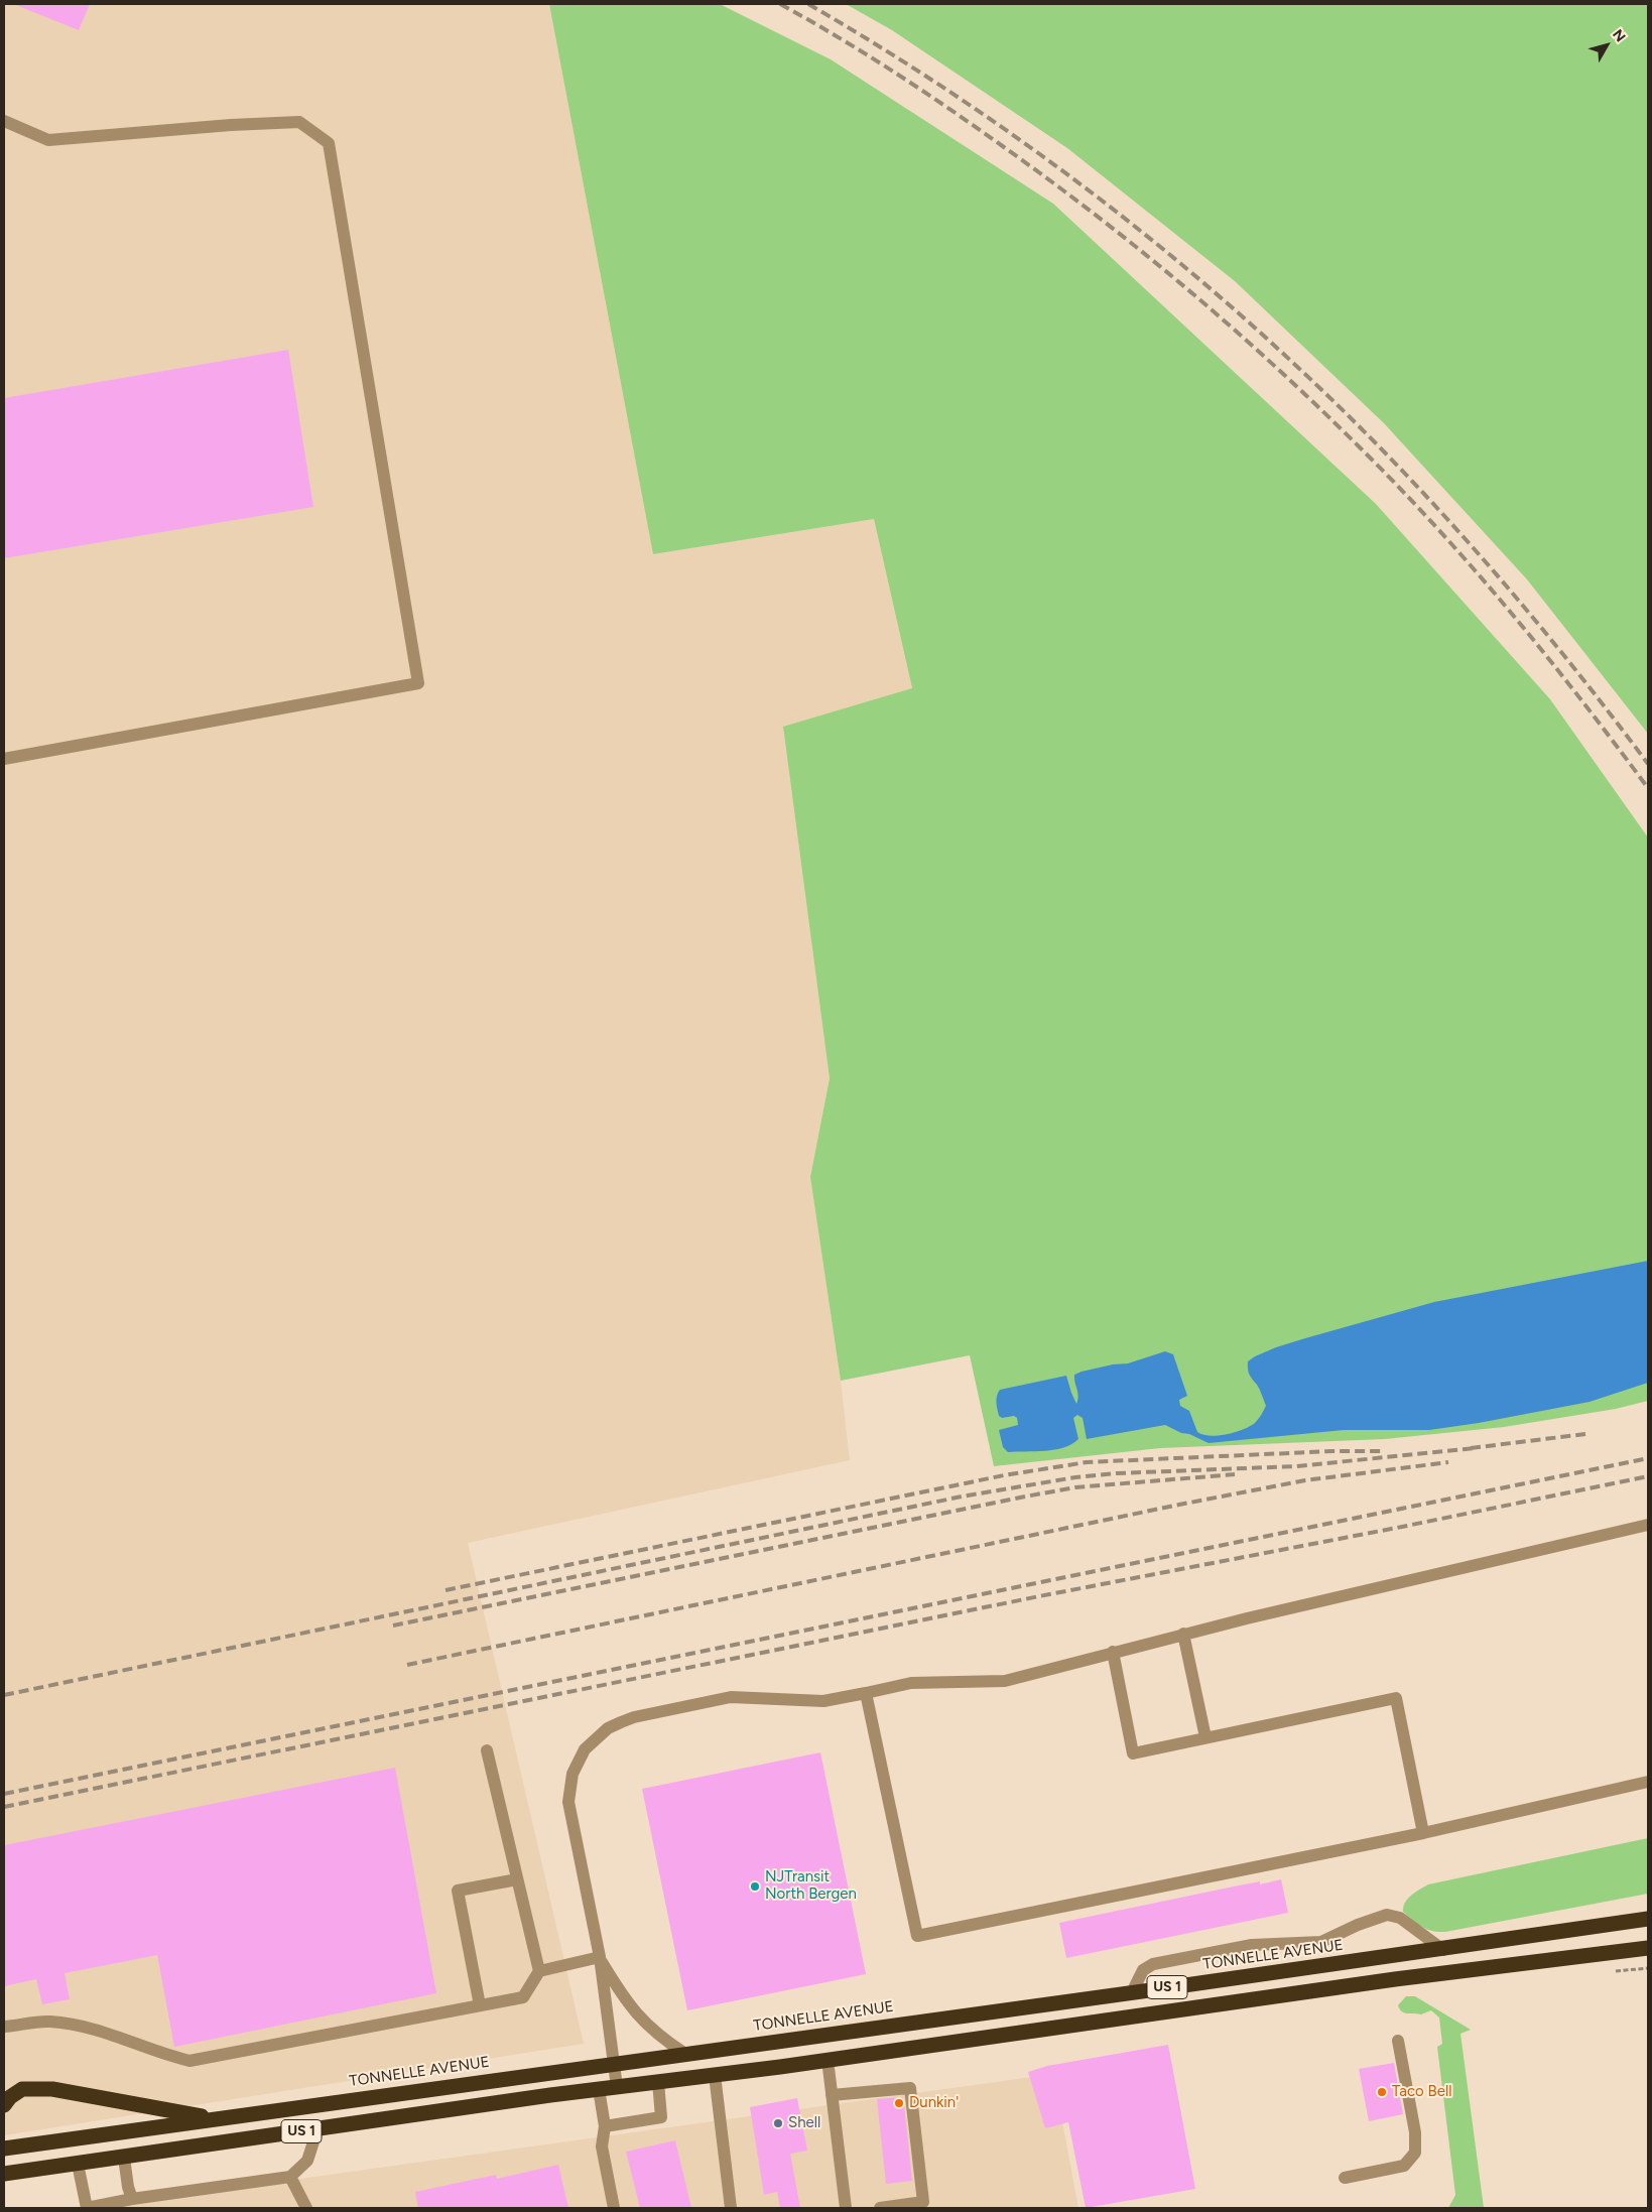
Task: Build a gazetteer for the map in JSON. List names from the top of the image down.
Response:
{
  "streets": {
    "highway": ["TONNELLE AVENUE", "US 1"]
  },
  "places": [
    "NJTransit North Bergen",
    "Taco Bell",
    "Dunkin'",
    "Shell"
  ],
  "north": "top right"
}
